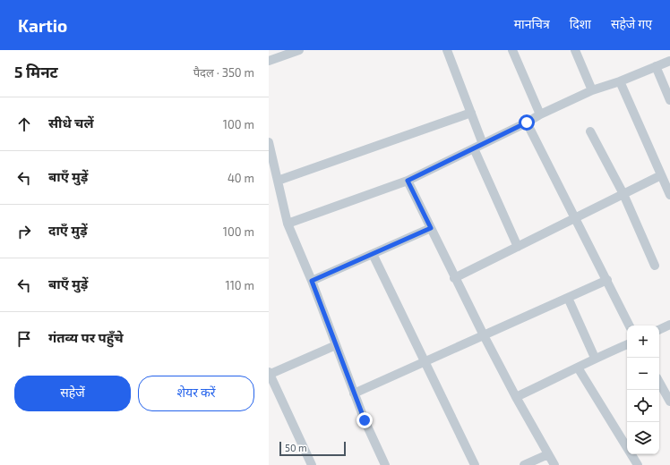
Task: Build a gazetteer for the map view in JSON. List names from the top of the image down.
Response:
{
  "scale_bar": "50 m",
  "page": {
    "header": "Kartio",
    "nav": ["मानचित्र", "दिशा", "सहेजे गए"],
    "heading": ["5 मिनट", "पैदल · 350 m"],
    "list": [
      ["सीधे चलें", "100 m"],
      ["बाएँ मुड़ें", "40 m"],
      ["दाएँ मुड़ें", "100 m"],
      ["बाएँ मुड़ें", "110 m"],
      "गंतव्य पर पहुँचे"
    ],
    "map_buttons": ["+", "−"],
    "buttons": ["सहेजें", "शेयर करें"],
    "scale": "50 m"
  }
}
